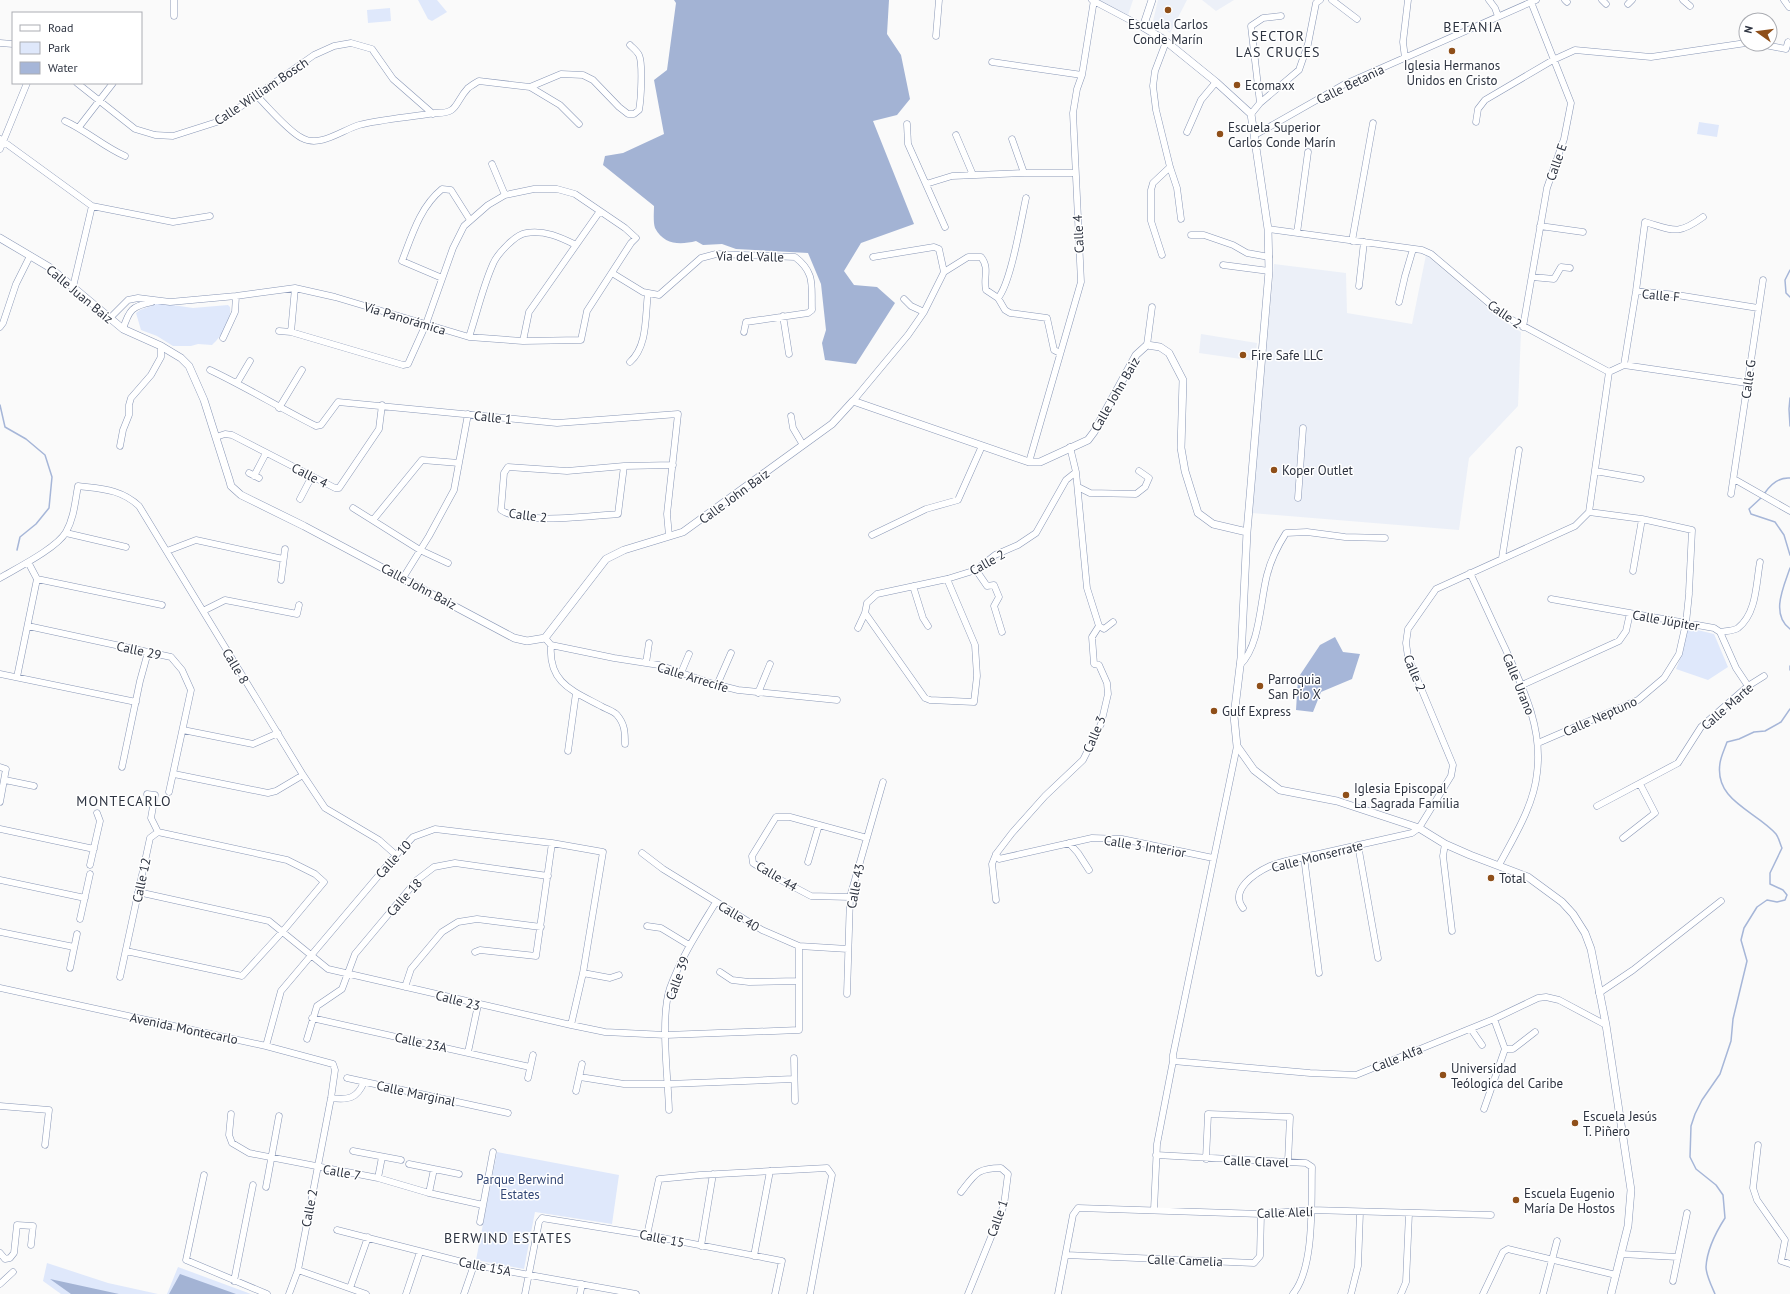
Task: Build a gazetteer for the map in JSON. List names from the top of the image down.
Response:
{
  "streets": {
    "street": [
      "Calle Betania",
      "Calle William Bosch",
      "Calle E",
      "Calle 4",
      "Vía del Valle",
      "Calle Juan Baiz",
      "Calle F",
      "Calle 2",
      "Vía Panorámica",
      "Calle G",
      "Calle John Baiz",
      "Calle 1",
      "Calle Júpiter",
      "Calle 29",
      "Calle 8",
      "Calle Arrecife",
      "Calle Urano",
      "Calle Marte",
      "Calle Neptuno",
      "Calle 3",
      "Calle 3 Interior",
      "Calle Monserrate",
      "Calle 10",
      "Calle 44",
      "Calle 12",
      "Calle 43",
      "Calle 18",
      "Calle 40",
      "Calle 39",
      "Calle 23",
      "Avenida Montecarlo",
      "Calle 23A",
      "Calle Alfa",
      "Calle Marginal",
      "Calle Clavel",
      "Calle 7",
      "Calle Alelí",
      "Calle 15",
      "Calle Camelia",
      "Calle 15A"
    ]
  },
  "crossings": [
    ["Calle Betania", "Calle E"],
    ["Calle E", "Calle 2"],
    ["Calle 4", "Calle John Baiz"],
    ["Calle 4", "Calle 1"],
    ["Calle Juan Baiz", "Vía Panorámica"],
    ["Calle Juan Baiz", "Calle John Baiz"],
    ["Calle F", "Calle G"],
    ["Calle 2", "Calle 1"],
    ["Calle 2", "Calle Urano"],
    ["Calle 2", "Calle Monserrate"],
    ["Calle 2", "Avenida Montecarlo"],
    ["Calle 2", "Calle Marginal"],
    ["Calle 2", "Calle 7"],
    ["Calle John Baiz", "Calle 1"],
    ["Calle Júpiter", "Calle Neptuno"],
    ["Calle 8", "Calle 10"],
    ["Calle Urano", "Calle Neptuno"],
    ["Calle 3", "Calle 3 Interior"],
    ["Calle 10", "Calle 23"],
    ["Calle 10", "Avenida Montecarlo"],
    ["Calle 44", "Calle 43"],
    ["Calle 12", "Calle 23"],
    ["Calle 43", "Calle 40"],
    ["Calle 18", "Calle 23"],
    ["Calle 18", "Calle 23A"],
    ["Calle 40", "Calle 39"],
    ["Calle 39", "Calle 23"],
    ["Avenida Montecarlo", "Calle Marginal"],
    ["Calle Clavel", "Calle Alelí"],
    ["Calle Alelí", "Calle Camelia"],
    ["Calle 15", "Calle 15A"]
  ],
  "districts": [
    "BETANIA",
    "SECTOR LAS CRUCES",
    "MONTECARLO",
    "BERWIND ESTATES"
  ],
  "parks": ["Parque Berwind Estates"],
  "places": [
    "Escuela Carlos Conde Marín",
    "Iglesia Hermanos Unidos en Cristo",
    "Ecomaxx",
    "Escuela Superior Carlos Conde Marín",
    "Fire Safe LLC",
    "Koper Outlet",
    "Parroquia San Pio X",
    "Gulf Express",
    "Iglesia Episcopal La Sagrada Familia",
    "Total",
    "Universidad Teólogica del Caribe",
    "Escuela Jesús T. Piñero",
    "Escuela Eugenio María De Hostos"
  ],
  "legend": ["Road", "Park", "Water"],
  "north": "left"
}
